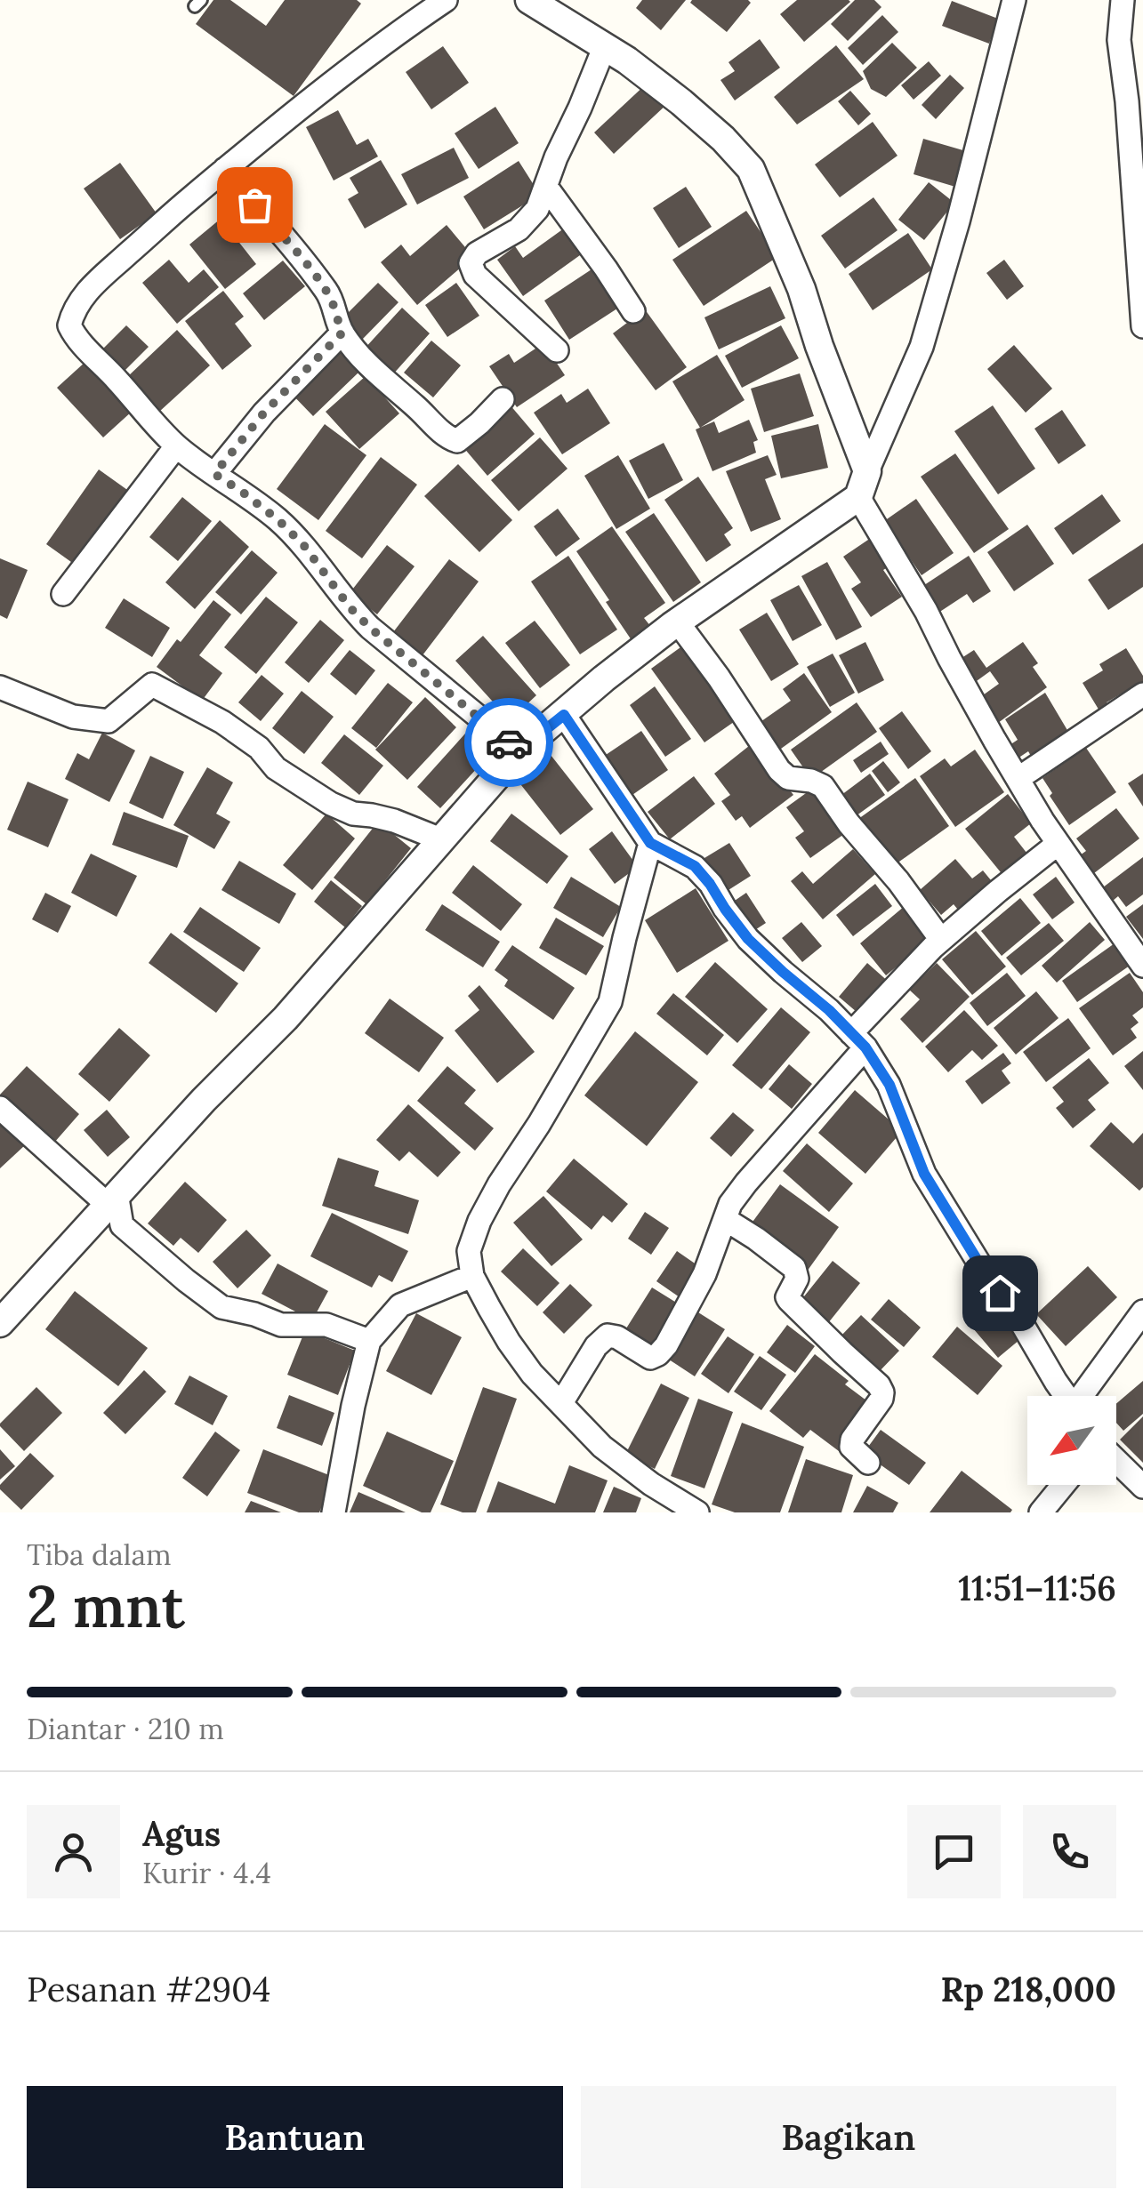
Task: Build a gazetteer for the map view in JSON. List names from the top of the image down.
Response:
{
  "north": "bottom left",
  "page": {
    "heading": ["2 mnt", "Tiba dalam", "11:51–11:56"],
    "panel": [
      "Agus",
      "Kurir · 4.4",
      "Pesanan #2904",
      "Rp 218,000"
    ],
    "bar": "Diantar · 210 m",
    "buttons": ["Bantuan", "Bagikan"]
  }
}
